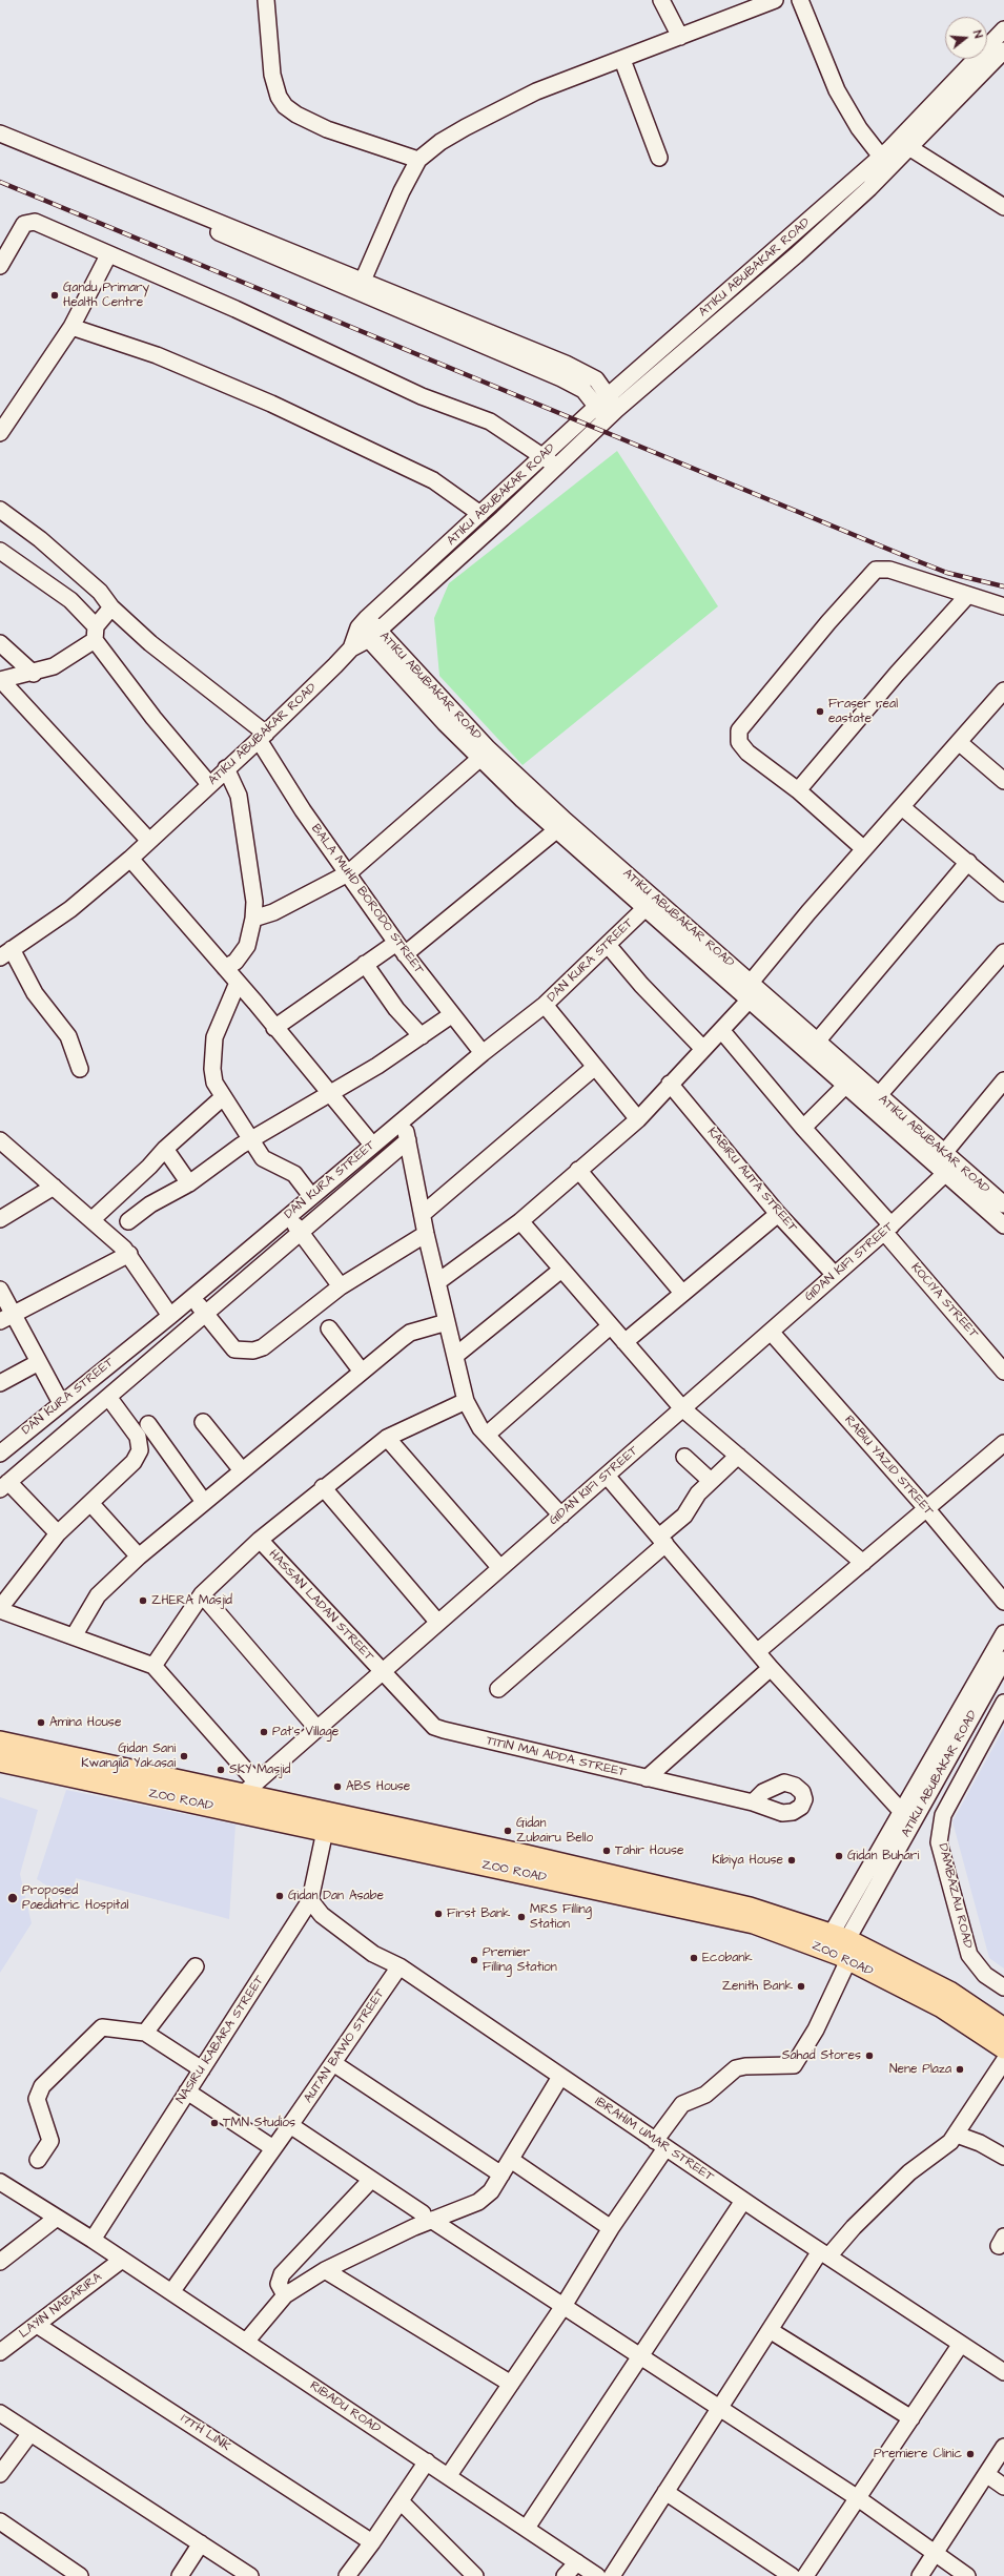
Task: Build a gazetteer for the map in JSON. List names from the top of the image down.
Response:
{
  "streets": {
    "main road": ["ZOO ROAD"],
    "street": [
      "ATIKU ABUBAKAR ROAD",
      "BALA MUHD BORODO STREET",
      "DAN KURA STREET",
      "KABIRU AUTA STREET",
      "GIDAN KIFI STREET",
      "KOCIYA STREET",
      "RABIU YAZID STREET",
      "HASSAN LADAN STREET",
      "TITIN MAI ADDA STREET",
      "DAMBAZAU ROAD",
      "NASIRU KABARA STREET",
      "AUTAN BAWO STREET",
      "IBRAHIM UMAR STREET",
      "LAYIN NABARIRA",
      "RIBADU ROAD",
      "17TH LINK"
    ]
  },
  "crossings": [
    ["ATIKU ABUBAKAR ROAD", "BALA MUHD BORODO STREET"],
    ["ATIKU ABUBAKAR ROAD", "DAN KURA STREET"],
    ["ATIKU ABUBAKAR ROAD", "GIDAN KIFI STREET"],
    ["ATIKU ABUBAKAR ROAD", "ZOO ROAD"],
    ["BALA MUHD BORODO STREET", "DAN KURA STREET"],
    ["KABIRU AUTA STREET", "GIDAN KIFI STREET"],
    ["GIDAN KIFI STREET", "KOCIYA STREET"],
    ["GIDAN KIFI STREET", "RABIU YAZID STREET"],
    ["GIDAN KIFI STREET", "HASSAN LADAN STREET"],
    ["GIDAN KIFI STREET", "TITIN MAI ADDA STREET"],
    ["GIDAN KIFI STREET", "ZOO ROAD"],
    ["HASSAN LADAN STREET", "TITIN MAI ADDA STREET"],
    ["ZOO ROAD", "NASIRU KABARA STREET"],
    ["NASIRU KABARA STREET", "IBRAHIM UMAR STREET"],
    ["NASIRU KABARA STREET", "RIBADU ROAD"],
    ["AUTAN BAWO STREET", "IBRAHIM UMAR STREET"],
    ["AUTAN BAWO STREET", "RIBADU ROAD"],
    ["LAYIN NABARIRA", "RIBADU ROAD"],
    ["LAYIN NABARIRA", "17TH LINK"]
  ],
  "places": [
    "Gandu Primary Health Centre",
    "Fraser real eastate",
    "ZHERA Masjid",
    "Amina House",
    "Pat's Village",
    "Gidan Sani Kwangila Yakasai",
    "SKY Masjid",
    "ABS House",
    "Gidan Zubairu Bello",
    "Tahir House",
    "Gidan Buhari",
    "Kibiya House",
    "Gidan Dan Asabe",
    "Proposed Paediatric Hospital",
    "First Bank",
    "MRS Filling Station",
    "Ecobank",
    "Premier Filling Station",
    "Zenith Bank",
    "Sahad Stores",
    "Nene Plaza",
    "TMN Studios",
    "Premiere Clinic"
  ],
  "north": "right"
}
